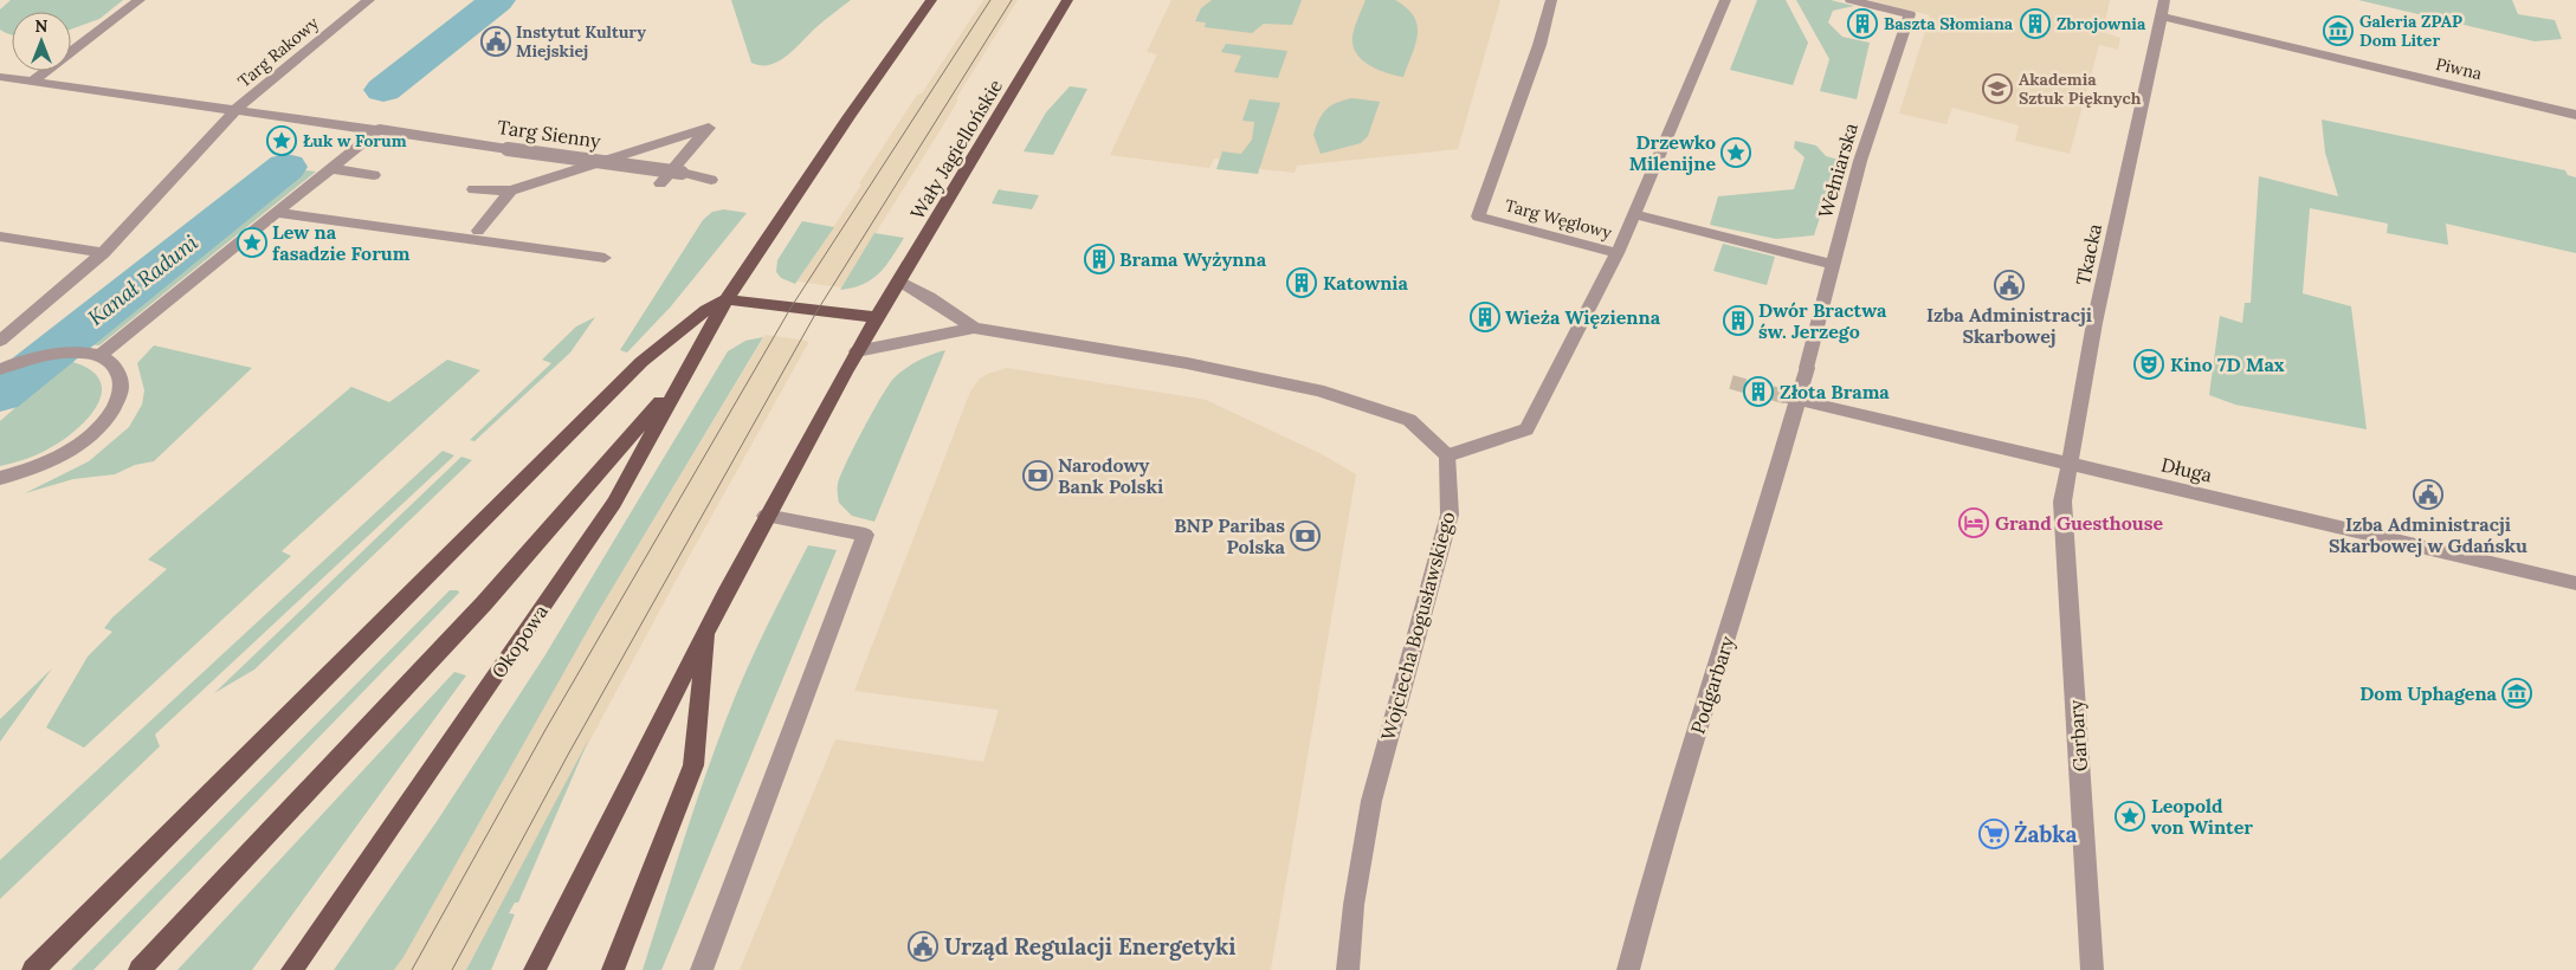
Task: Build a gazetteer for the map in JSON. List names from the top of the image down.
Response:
{
  "streets": {
    "main road": ["Wały Jagiellońskie", "Okopowa"],
    "street": [
      "Targ Rakowy",
      "Piwna",
      "Targ Sienny",
      "Wełniarska",
      "Targ Węglowy",
      "Tkacka",
      "Długa",
      "Wojciecha Bogusławskiego",
      "Podgarbary",
      "Garbary"
    ]
  },
  "crossings": [
    ["Targ Rakowy", "Targ Sienny"],
    ["Piwna", "Tkacka"],
    ["Wełniarska", "Długa"],
    ["Wełniarska", "Podgarbary"],
    ["Tkacka", "Długa"],
    ["Tkacka", "Garbary"],
    ["Długa", "Podgarbary"]
  ],
  "water": ["Kanał Raduni"],
  "places": {
    "building": [
      "Baszta Słomiana",
      "Zbrojownia",
      "Brama Wyżynna",
      "Katownia",
      "Wieża Więzienna",
      "Dwór Bractwa św. Jerzego",
      "Złota Brama"
    ],
    "museum": ["Galeria ZPAP Dom Liter", "Dom Uphagena"],
    "public building": [
      "Instytut Kultury Miejskiej",
      "Izba Administracji Skarbowej",
      "Izba Administracji Skarbowej w Gdańsku",
      "Urząd Regulacji Energetyki"
    ],
    "school or university": ["Akademia Sztuk Pięknych"],
    "place": [
      "Łuk w Forum",
      "Drzewko Milenijne",
      "Lew na fasadzie Forum",
      "Leopold von Winter"
    ],
    "theatre": ["Kino 7D Max"],
    "bank": ["Narodowy Bank Polski", "BNP Paribas Polska"],
    "hotel": ["Grand Guesthouse"],
    "supermarket": ["Żabka"]
  },
  "north": "top"
}
